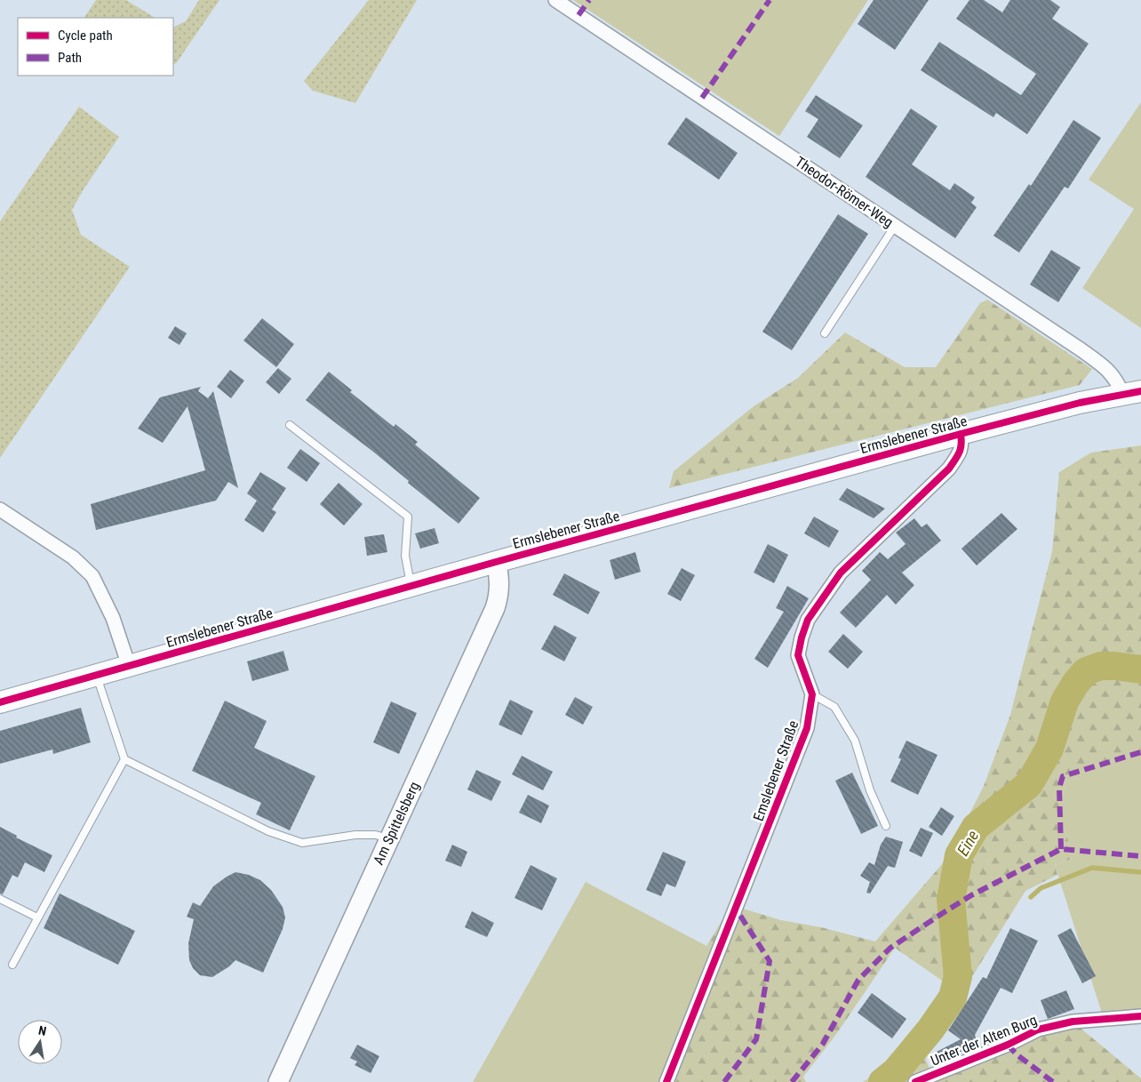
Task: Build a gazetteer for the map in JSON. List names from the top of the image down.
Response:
{
  "streets": {
    "main road": ["Ermslebener Straße", "Am Spittelsberg"],
    "street": ["Theodor-Römer-Weg", "Emslebener Straße", "Unter der Alten Burg"]
  },
  "crossings": [
    ["Theodor-Römer-Weg", "Ermslebener Straße"],
    ["Ermslebener Straße", "Emslebener Straße"],
    ["Ermslebener Straße", "Am Spittelsberg"]
  ],
  "water": ["Eine"],
  "legend": ["Cycle path", "Path"],
  "north": "top"
}
